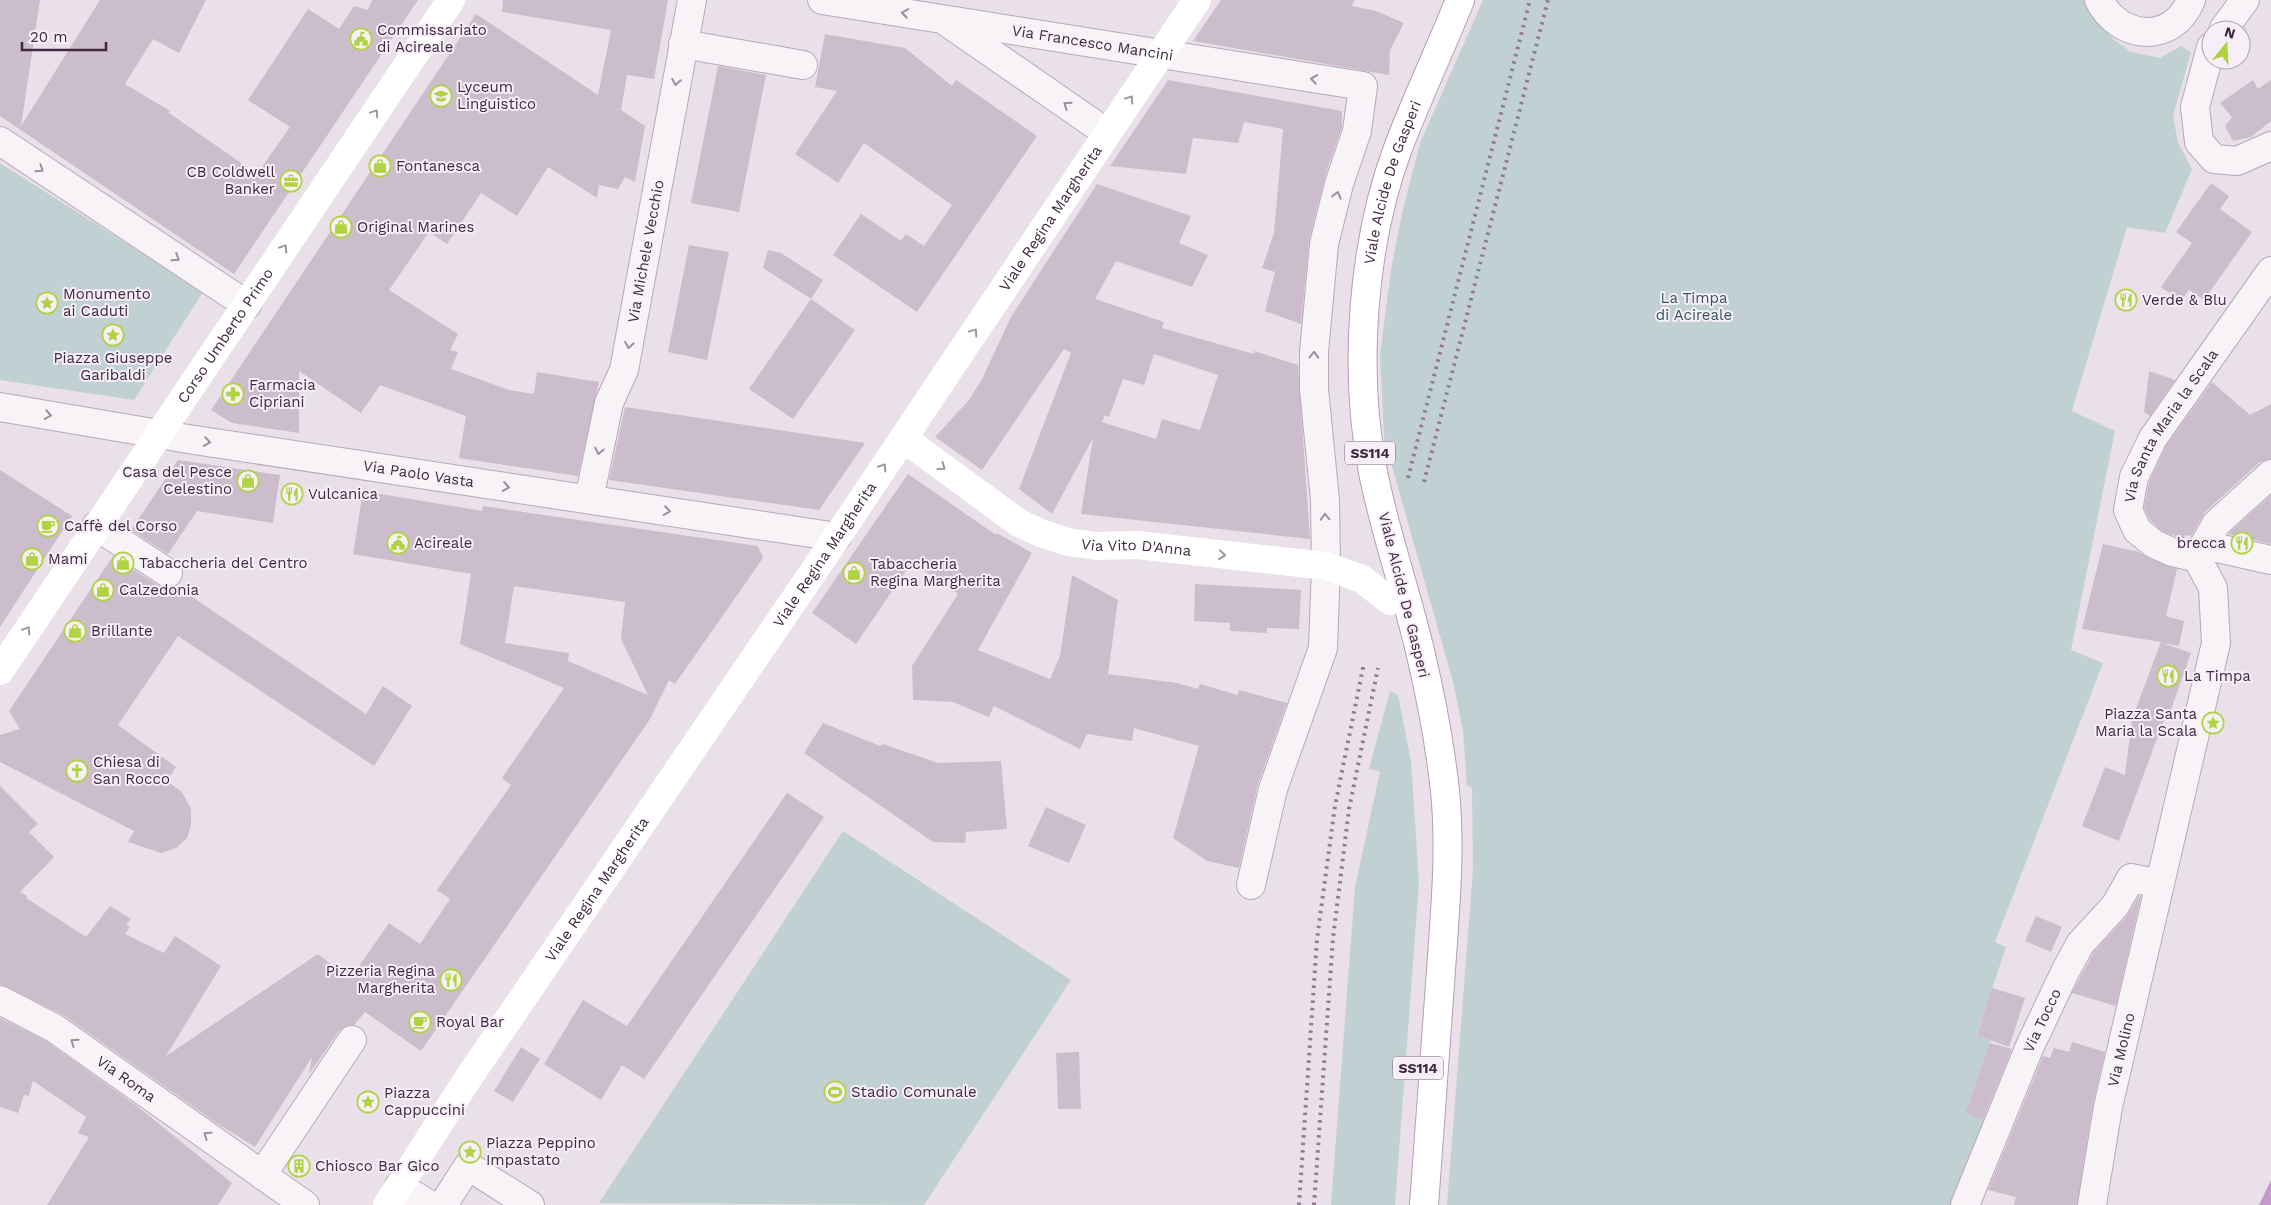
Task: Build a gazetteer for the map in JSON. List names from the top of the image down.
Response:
{
  "streets": {
    "street": [
      "Via Francesco Mancini",
      "Viale Alcide De Gasperi",
      "Viale Regina Margherita",
      "Via Michele Vecchio",
      "Corso Umberto Primo",
      "Via Santa Maria la Scala",
      "SS114",
      "Via Paolo Vasta",
      "Via Vito D'Anna",
      "Via Tocco",
      "Via Molino",
      "Via Roma"
    ]
  },
  "crossings": [
    ["Via Francesco Mancini", "Viale Regina Margherita"],
    ["Via Francesco Mancini", "Via Vito D'Anna"],
    ["Viale Alcide De Gasperi", "Via Vito D'Anna"],
    ["Viale Regina Margherita", "Via Paolo Vasta"],
    ["Viale Regina Margherita", "Via Vito D'Anna"],
    ["Via Michele Vecchio", "Via Paolo Vasta"],
    ["Corso Umberto Primo", "Via Paolo Vasta"],
    ["Via Tocco", "Via Molino"]
  ],
  "one_way": [
    "Viale Regina Margherita",
    "Via Michele Vecchio",
    "Corso Umberto Primo",
    "Via Vito D'Anna",
    "Via Roma"
  ],
  "parks": ["La Timpa di Acireale"],
  "places": {
    "public building": ["Commissariato di Acireale", "Acireale"],
    "school or university": ["Lyceum Linguistico"],
    "shop": [
      "Fontanesca",
      "Original Marines",
      "Casa del Pesce Celestino",
      "Mami",
      "Tabaccheria del Centro",
      "Tabaccheria Regina Margherita",
      "Calzedonia",
      "Brillante"
    ],
    "office": ["CB Coldwell Banker"],
    "restaurant": [
      "Verde & Blu",
      "Vulcanica",
      "brecca",
      "La Timpa",
      "Pizzeria Regina Margherita"
    ],
    "place": [
      "Monumento ai Caduti",
      "Piazza Giuseppe Garibaldi",
      "Piazza Santa Maria la Scala",
      "Piazza Cappuccini",
      "Piazza Peppino Impastato"
    ],
    "pharmacy": ["Farmacia Cipriani"],
    "cafe": ["Caffè del Corso", "Royal Bar"],
    "church": ["Chiesa di San Rocco"],
    "sports": ["Stadio Comunale"],
    "building": ["Chiosco Bar Gico"]
  },
  "scale_bar": "20 m",
  "north": "top"
}
